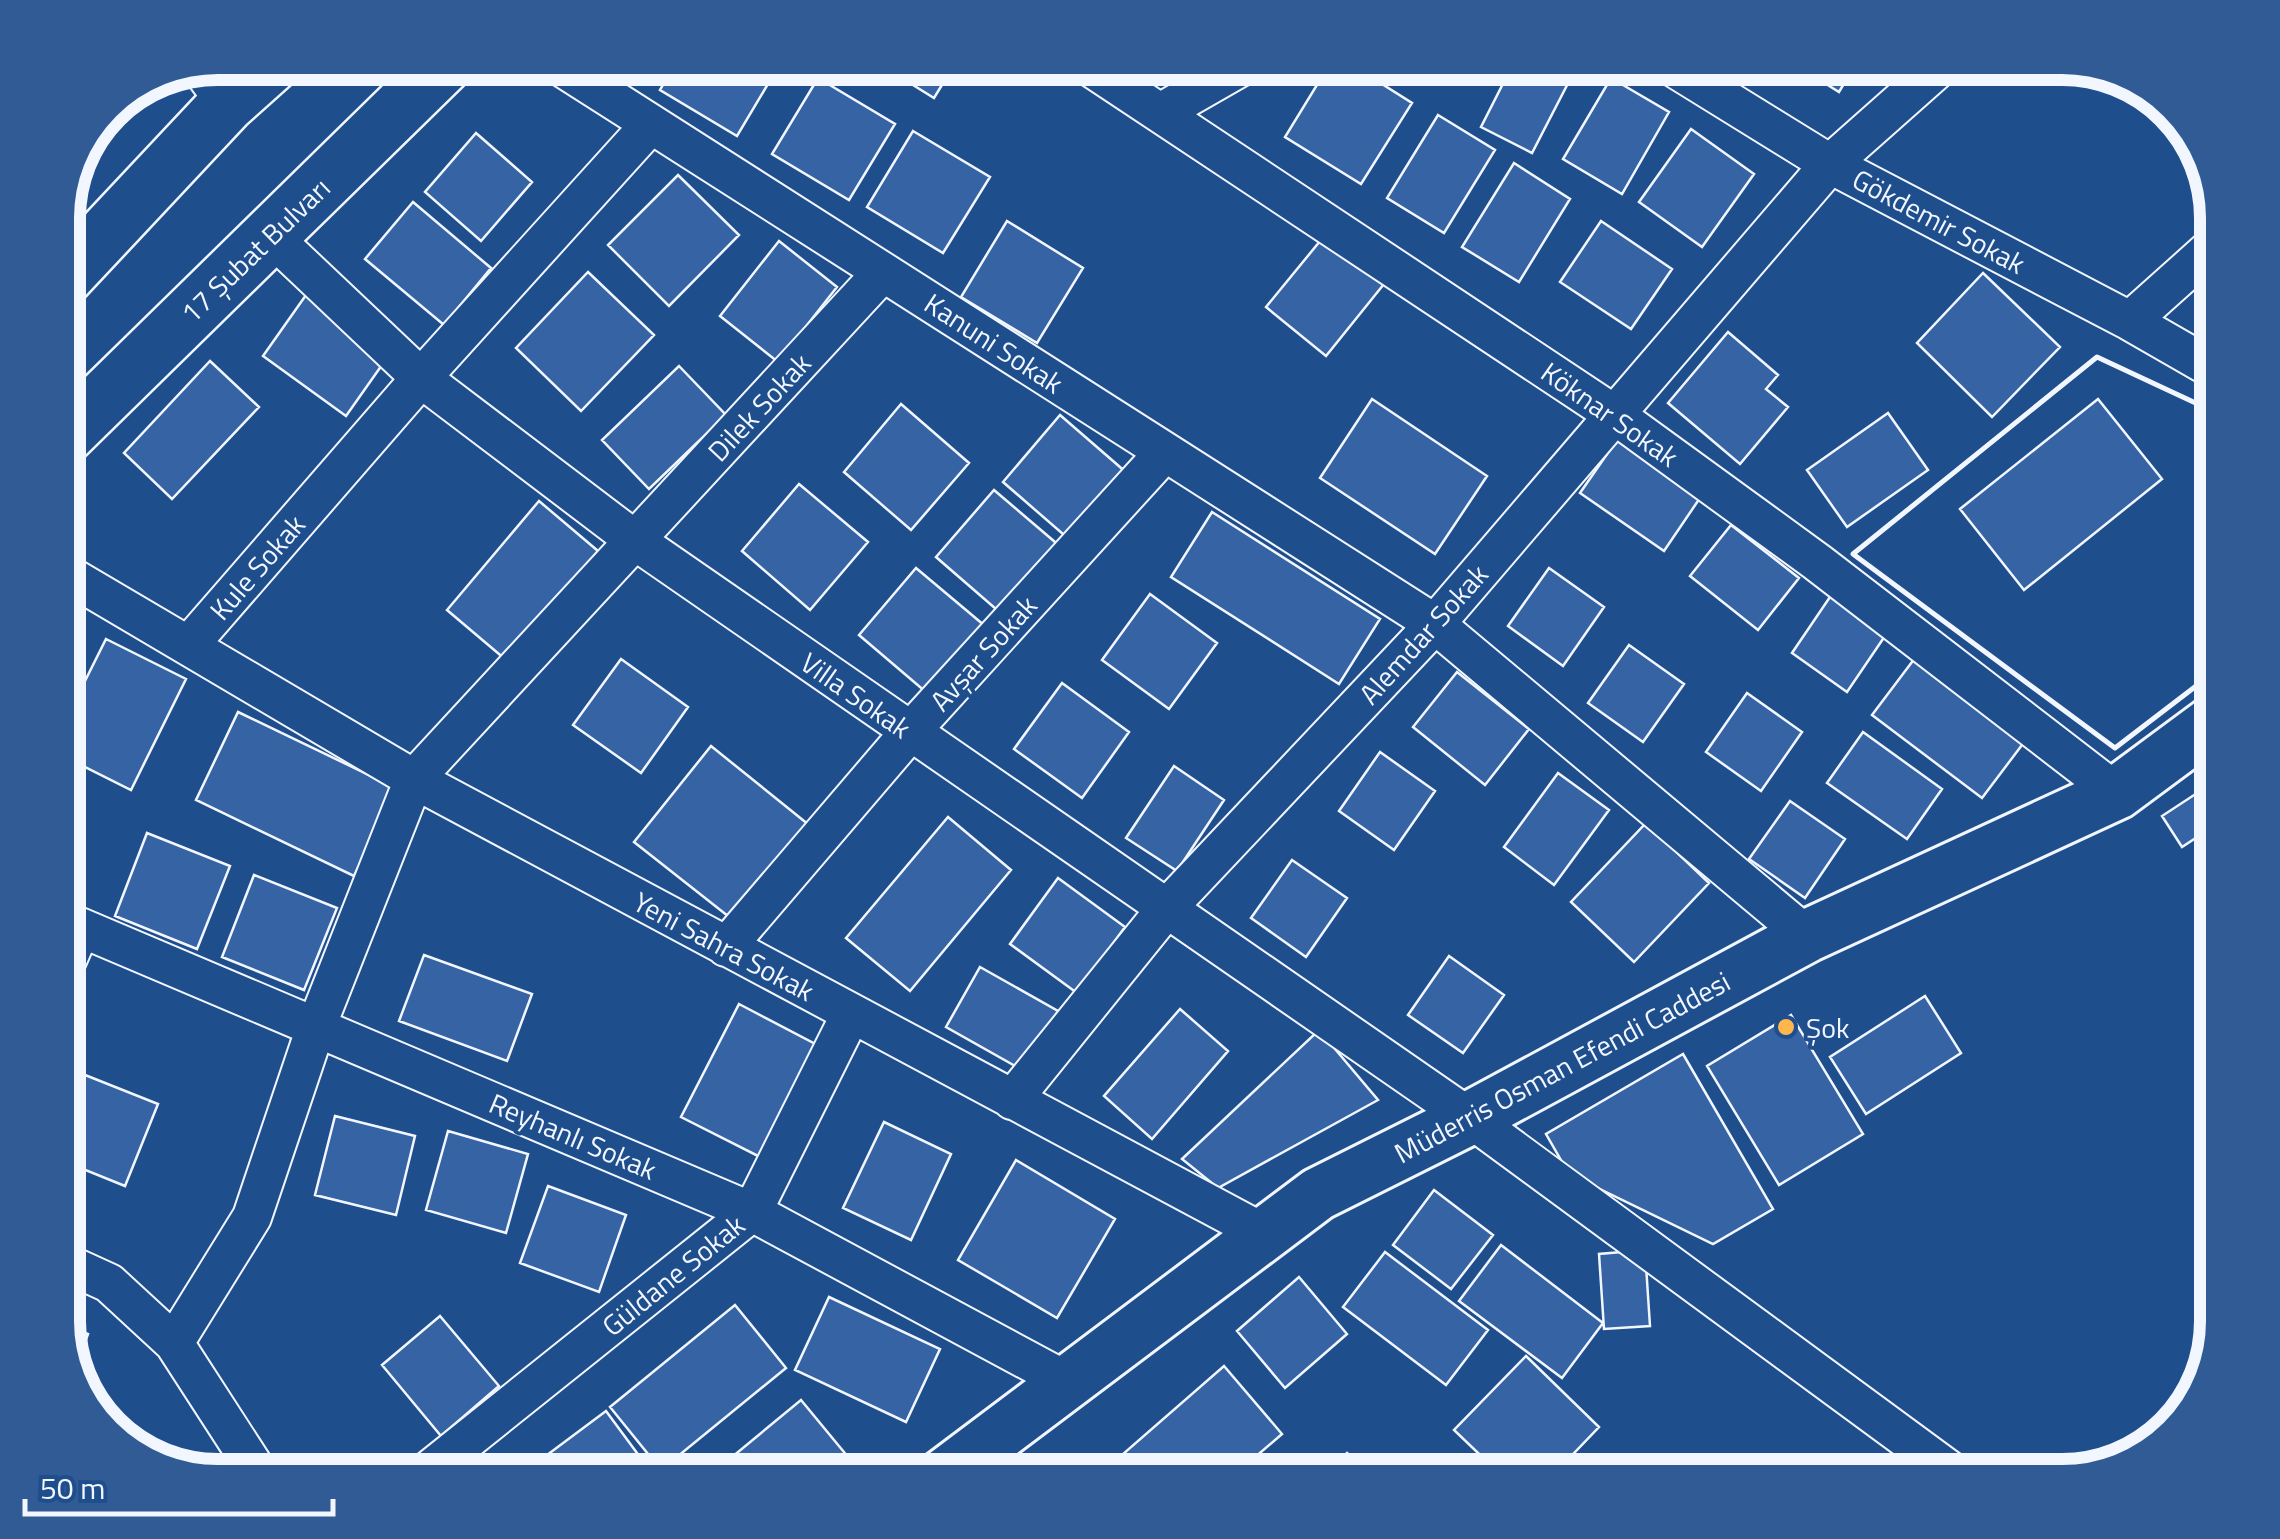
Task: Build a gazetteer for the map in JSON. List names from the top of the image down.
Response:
{
  "streets": {
    "highway": ["17 Şubat Bulvarı"],
    "main road": ["Müderris Osman Efendi Caddesi"],
    "street": [
      "Gökdemir Sokak",
      "Kanuni Sokak",
      "Dilek Sokak",
      "Köknar Sokak",
      "Kule Sokak",
      "Alemdar Sokak",
      "Avşar Sokak",
      "Villa Sokak",
      "Yeni Sahra Sokak",
      "Reyhanlı Sokak",
      "Güldane Sokak"
    ]
  },
  "crossings": [
    ["Gökdemir Sokak", "Alemdar Sokak"],
    ["17 Şubat Bulvarı", "Villa Sokak"],
    ["Kanuni Sokak", "Dilek Sokak"],
    ["Kanuni Sokak", "Kule Sokak"],
    ["Kanuni Sokak", "Alemdar Sokak"],
    ["Kanuni Sokak", "Avşar Sokak"],
    ["Kanuni Sokak", "Müderris Osman Efendi Caddesi"],
    ["Dilek Sokak", "Villa Sokak"],
    ["Dilek Sokak", "Yeni Sahra Sokak"],
    ["Köknar Sokak", "Alemdar Sokak"],
    ["Köknar Sokak", "Müderris Osman Efendi Caddesi"],
    ["Kule Sokak", "Villa Sokak"],
    ["Kule Sokak", "Yeni Sahra Sokak"],
    ["Alemdar Sokak", "Villa Sokak"],
    ["Alemdar Sokak", "Yeni Sahra Sokak"],
    ["Avşar Sokak", "Villa Sokak"],
    ["Avşar Sokak", "Yeni Sahra Sokak"],
    ["Villa Sokak", "Müderris Osman Efendi Caddesi"],
    ["Yeni Sahra Sokak", "Müderris Osman Efendi Caddesi"],
    ["Yeni Sahra Sokak", "Güldane Sokak"],
    ["Müderris Osman Efendi Caddesi", "Reyhanlı Sokak"],
    ["Reyhanlı Sokak", "Güldane Sokak"]
  ],
  "places": ["Şok"],
  "scale_bar": "50 m"
}
